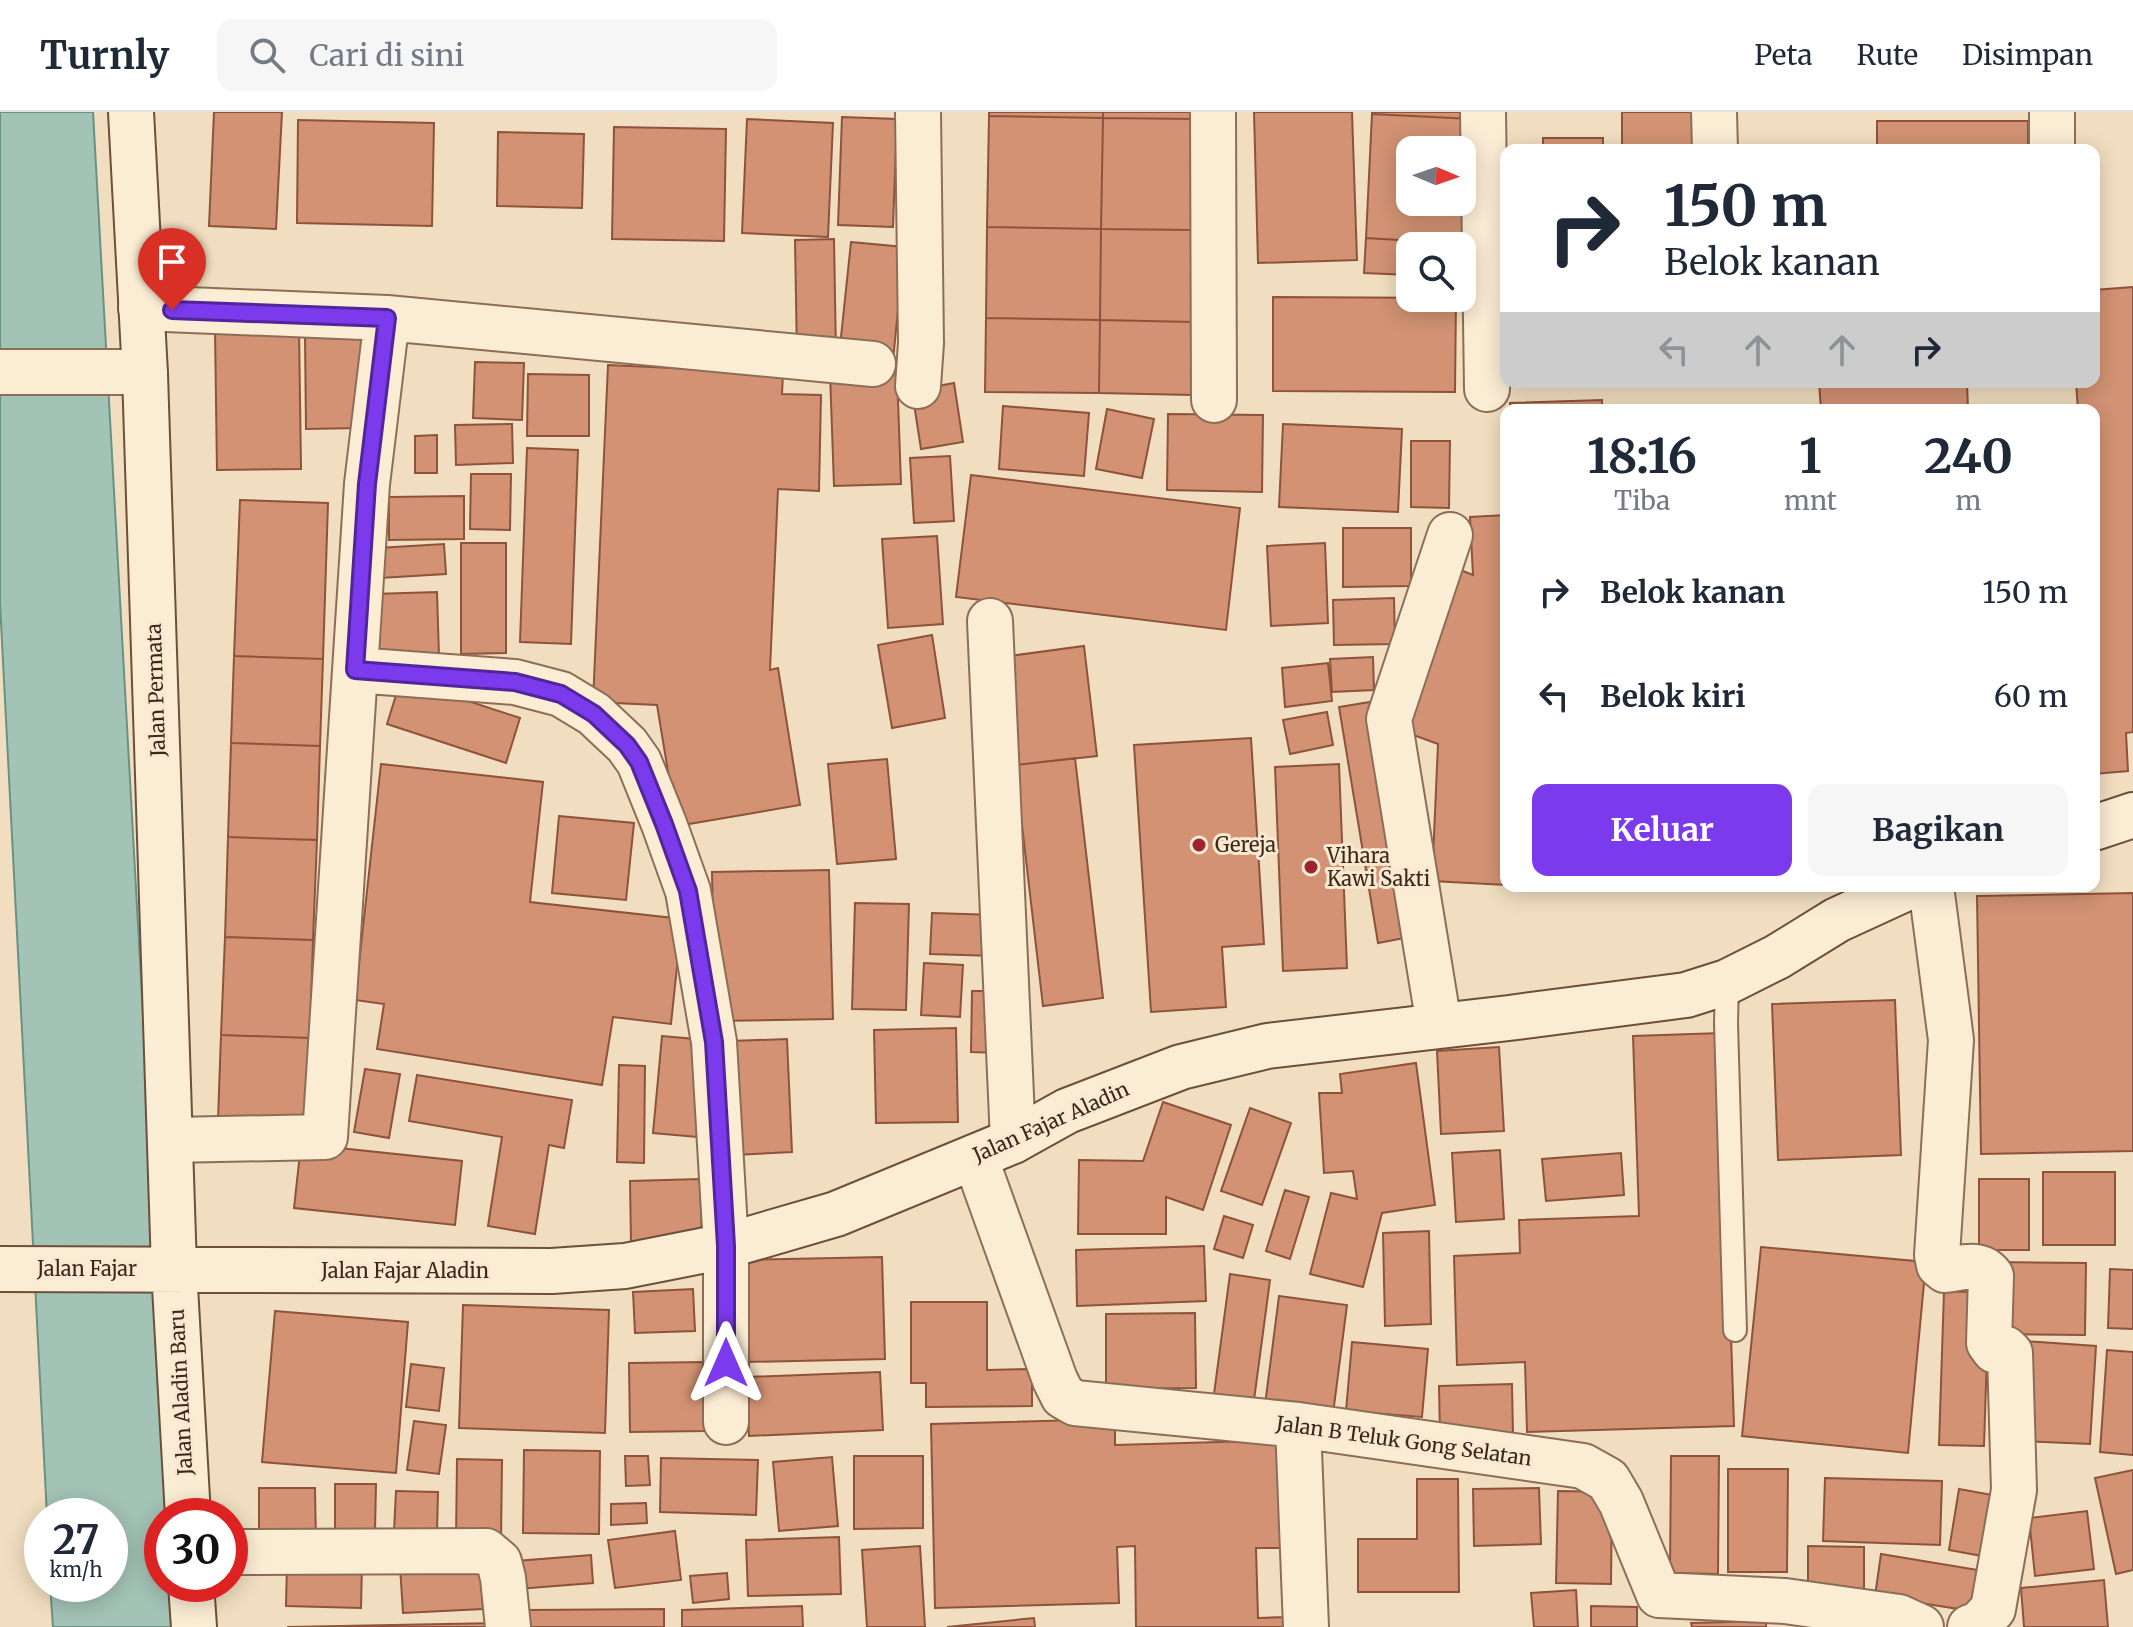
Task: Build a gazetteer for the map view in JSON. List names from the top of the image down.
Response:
{
  "streets": {
    "street": [
      "Jalan Permata",
      "Jalan Fajar Aladin",
      "Jalan Fajar",
      "Jalan Aladin Baru",
      "Jalan B Teluk Gong Selatan"
    ]
  },
  "crossings": [
    ["Jalan Permata", "Jalan Fajar Aladin"],
    ["Jalan Permata", "Jalan Fajar"],
    ["Jalan Permata", "Jalan Aladin Baru"],
    ["Jalan Fajar Aladin", "Jalan Fajar"],
    ["Jalan Fajar Aladin", "Jalan Aladin Baru"],
    ["Jalan Fajar Aladin", "Jalan B Teluk Gong Selatan"],
    ["Jalan Fajar", "Jalan Aladin Baru"]
  ],
  "places": ["Gereja", "Vihara Kawi Sakti"],
  "north": "right",
  "page": {
    "header": "Turnly",
    "search": "Cari di sini",
    "nav": ["Peta", "Rute", "Disimpan"],
    "turn": ["150 m", "Belok kanan"],
    "eta": [
      "18:16",
      "Tiba",
      "1",
      "mnt",
      "240",
      "m"
    ],
    "list": [
      {
        "name": "Belok kanan",
        "value": "150 m"
      },
      {
        "name": "Belok kiri",
        "value": "60 m"
      }
    ],
    "buttons": ["Keluar", "Bagikan"],
    "speed": "27 km/h",
    "limit": "30"
  }
}
